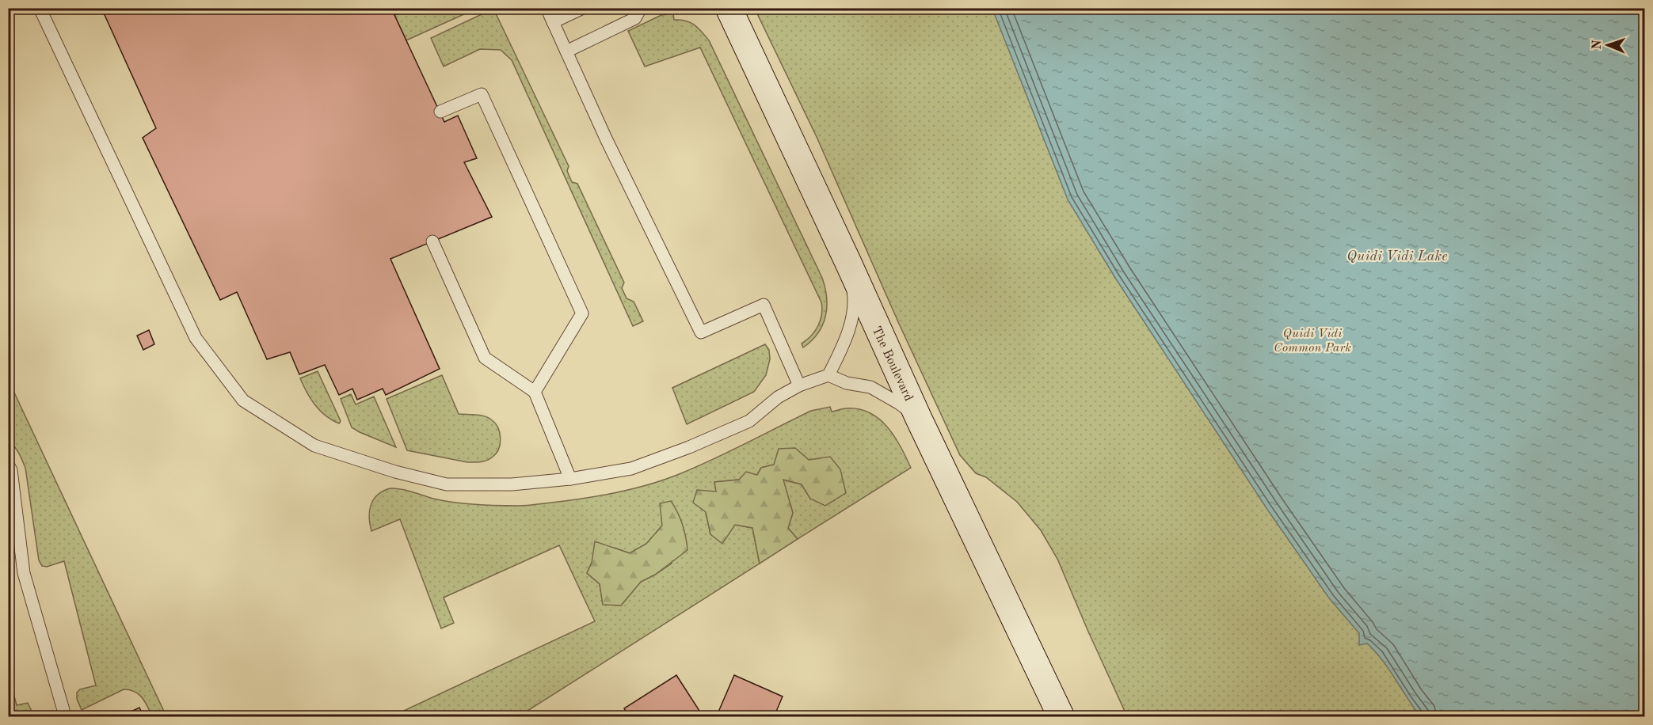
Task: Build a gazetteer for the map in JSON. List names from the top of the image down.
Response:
{
  "streets": {
    "street": ["The Boulevard"]
  },
  "water": ["Quidi Vidi Lake"],
  "parks": ["Quidi Vidi Common Park"],
  "north": "left"
}
